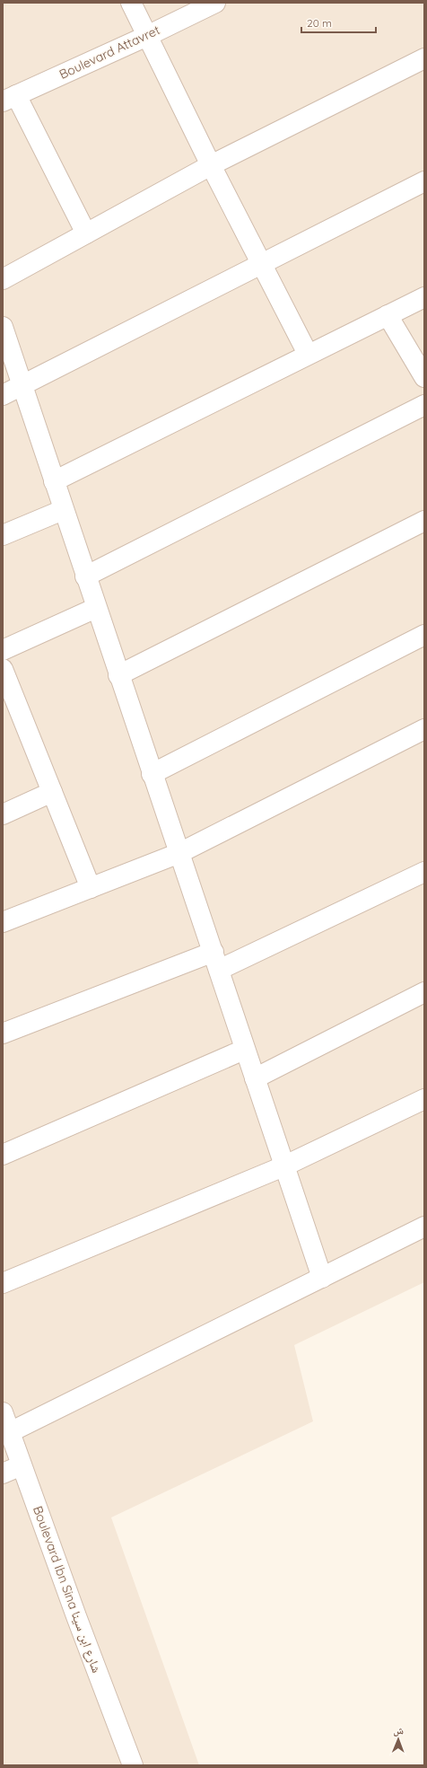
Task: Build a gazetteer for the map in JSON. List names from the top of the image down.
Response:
{
  "streets": {
    "street": ["Boulevard Attavret", "Boulevard Ibn Sina شارع ابن سينا"]
  },
  "scale_bar": "20 m",
  "north": "top"
}
